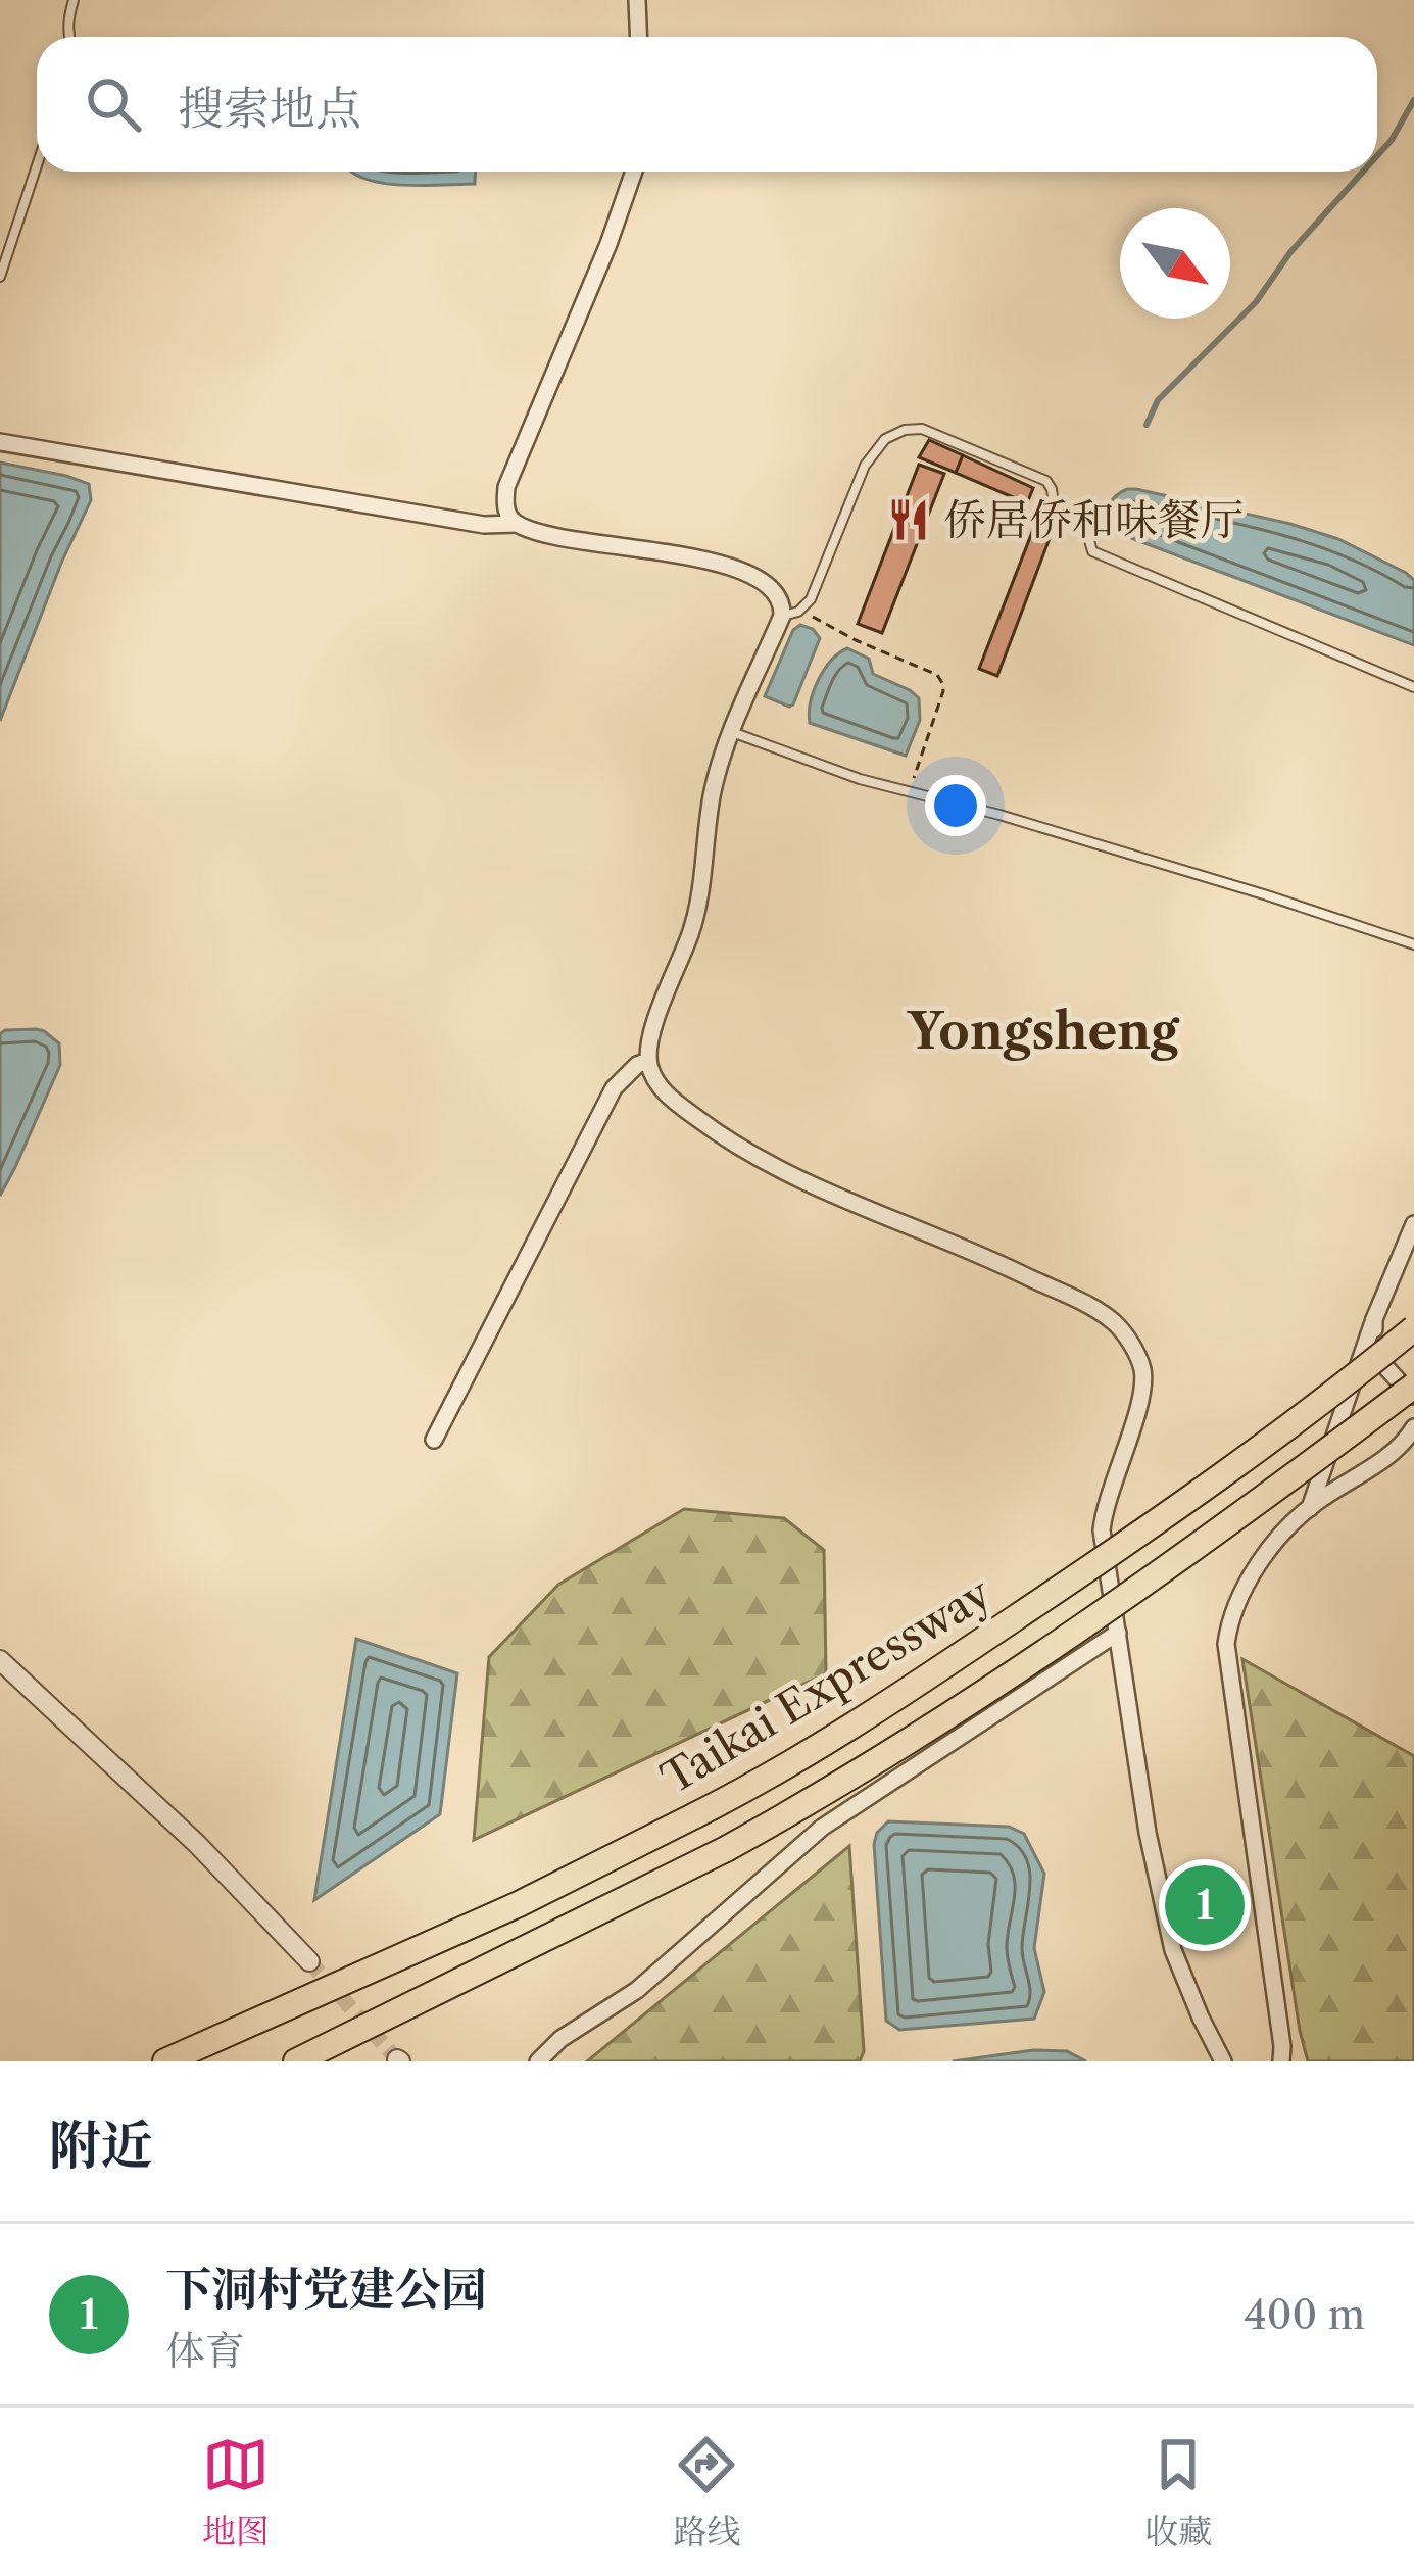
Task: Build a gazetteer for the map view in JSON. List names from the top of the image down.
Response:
{
  "streets": {
    "highway": ["Taikai Expressway"]
  },
  "districts": ["Yongsheng"],
  "places": {
    "restaurant": ["侨居侨和味餐厅"]
  },
  "north": "bottom right",
  "page": {
    "search": "搜索地点",
    "pins": "1",
    "heading": "附近",
    "list": [
      {
        "mark": "1",
        "name": "下洞村党建公园",
        "note": "体育",
        "value": "400 m"
      }
    ],
    "nav": ["地图", "路线", "收藏"]
  }
}
